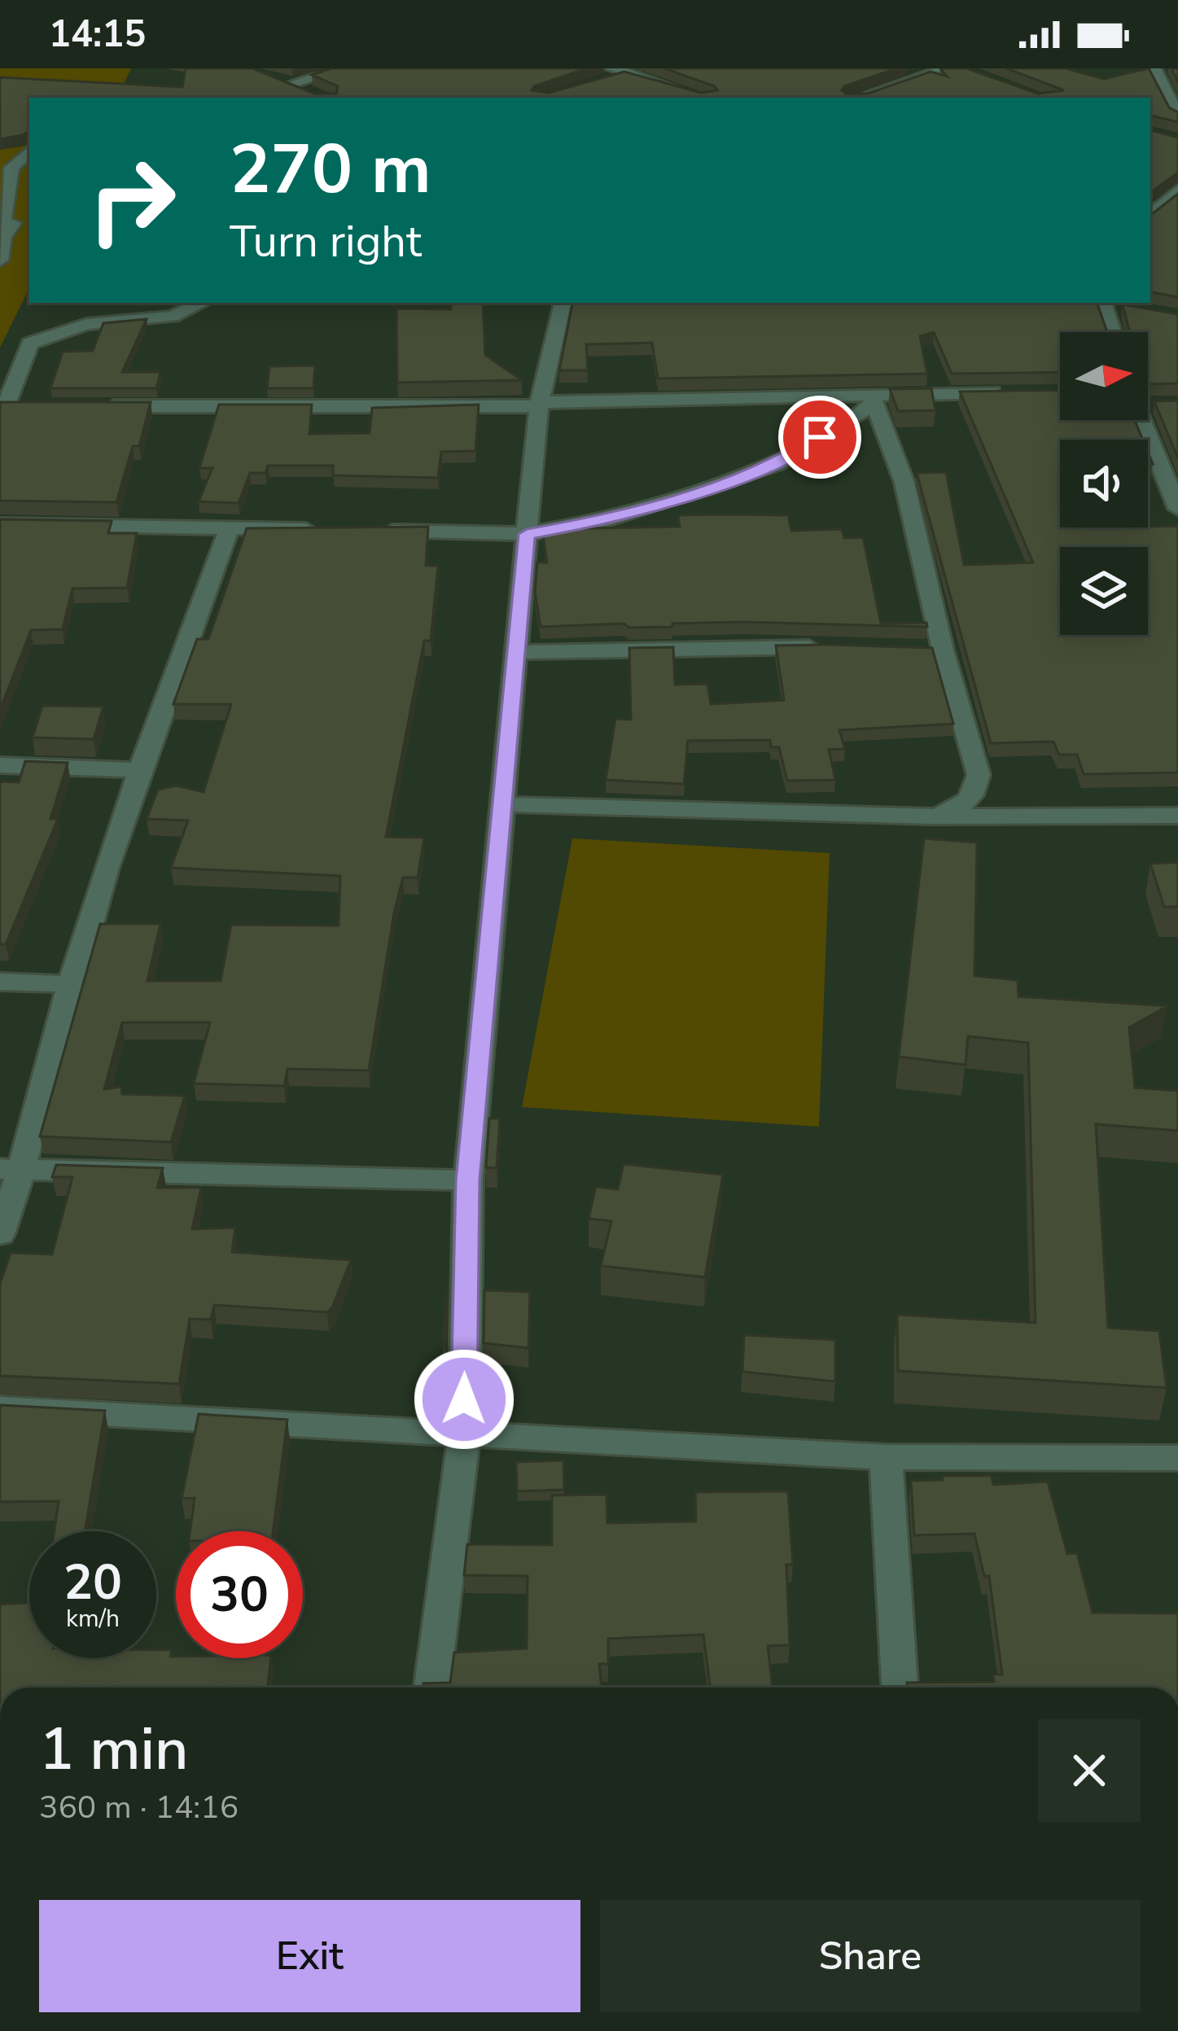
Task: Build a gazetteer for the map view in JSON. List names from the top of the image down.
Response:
{
  "north": "right",
  "page": {
    "status": "14:15",
    "turn": ["270 m", "Turn right"],
    "speed": "20 km/h",
    "limit": "30",
    "heading": ["1 min", "360 m · 14:16"],
    "buttons": ["Exit", "Share"]
  }
}
